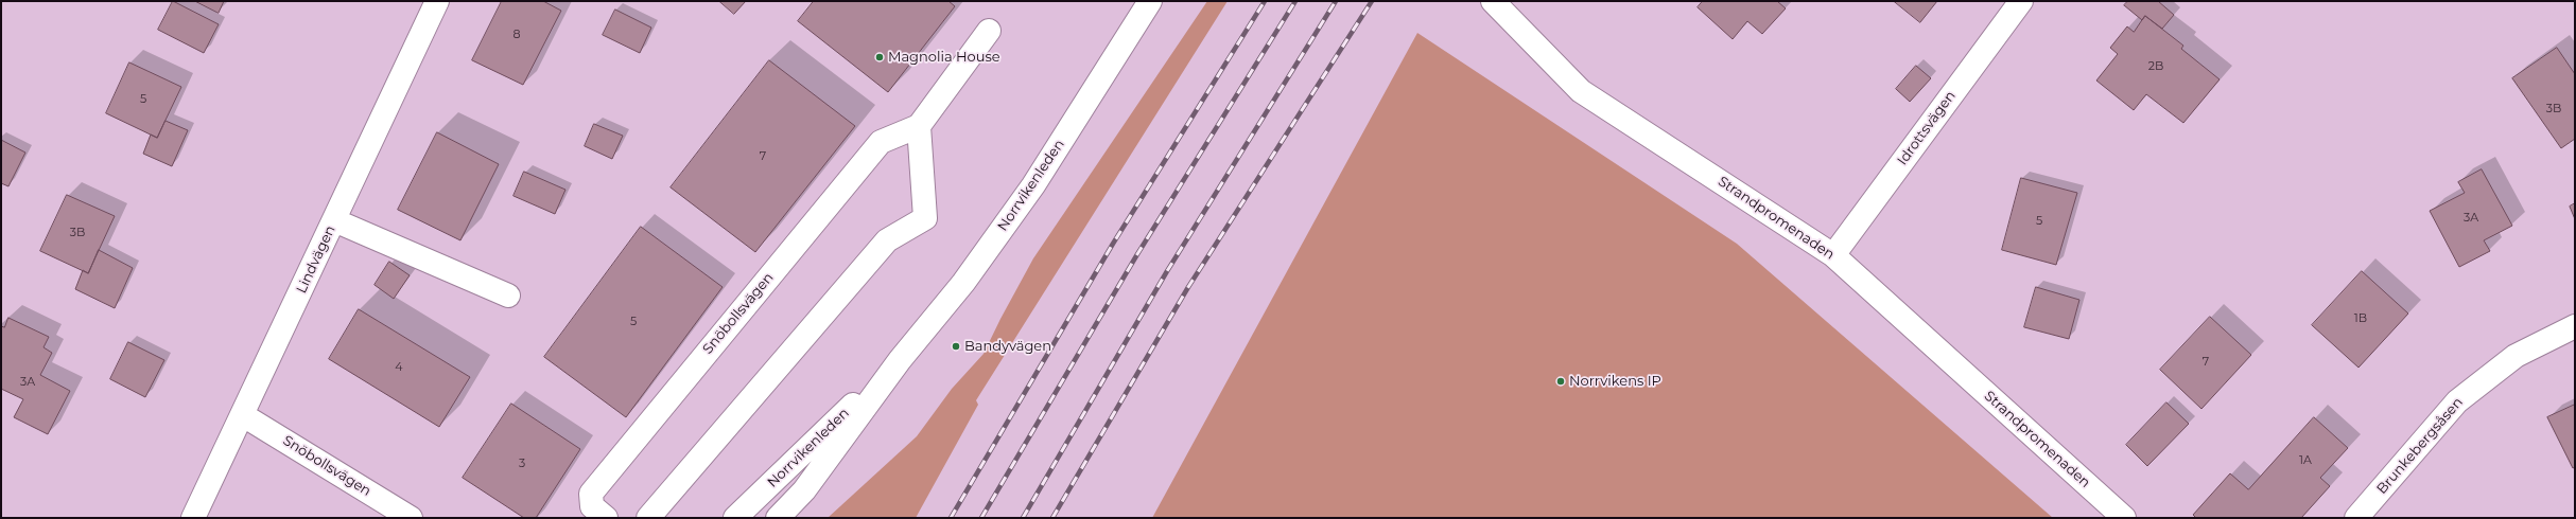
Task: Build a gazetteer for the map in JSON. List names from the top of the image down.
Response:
{
  "streets": {
    "street": [
      "Idrottsvägen",
      "Norrvikenleden",
      "Strandpromenaden",
      "Lindvägen",
      "Snöbollsvägen",
      "Brunkebergsåsen"
    ]
  },
  "crossings": [
    ["Idrottsvägen", "Strandpromenaden"],
    ["Lindvägen", "Snöbollsvägen"]
  ],
  "places": ["Magnolia House", "Bandyvägen", "Norrvikens IP"],
  "house_numbers": [
    "8",
    "2B",
    "5",
    "3B",
    "7",
    "3A",
    "5",
    "3B",
    "1B",
    "5",
    "7",
    "4",
    "3A",
    "1A",
    "3"
  ]
}
